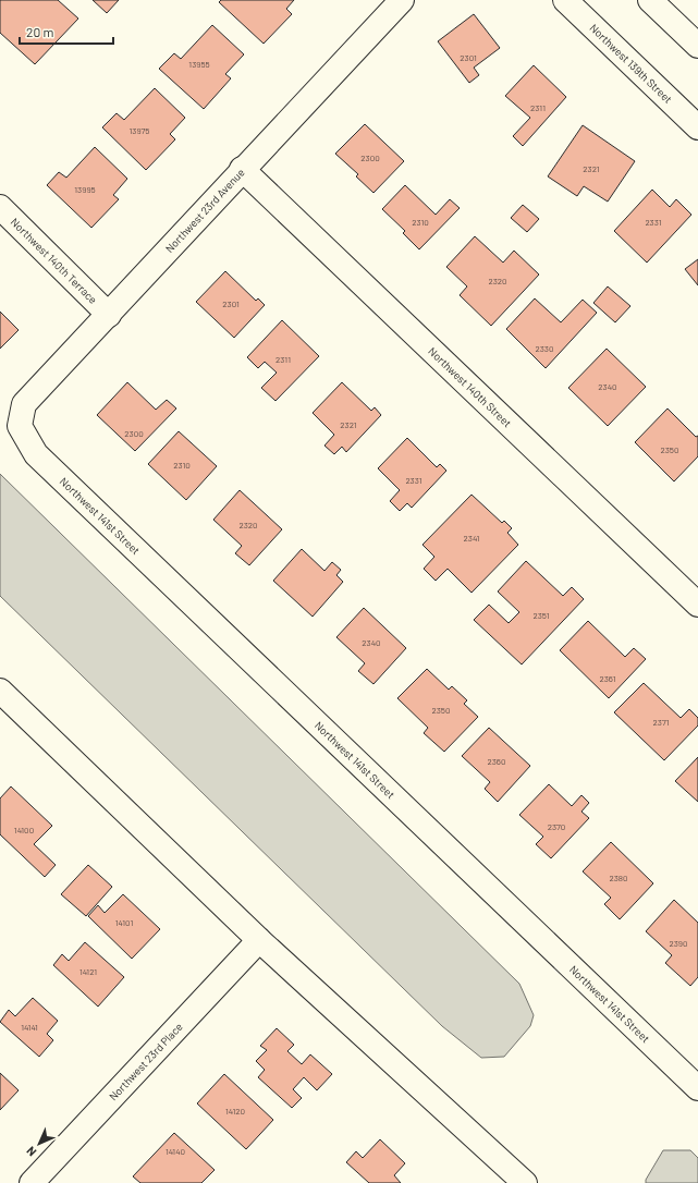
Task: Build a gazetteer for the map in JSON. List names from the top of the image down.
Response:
{
  "streets": {
    "street": [
      "Northwest 139th Street",
      "Northwest 23rd Avenue",
      "Northwest 140th Terrace",
      "Northwest 140th Street",
      "Northwest 141st Street",
      "Northwest 23rd Place"
    ]
  },
  "crossings": [
    ["Northwest 23rd Avenue", "Northwest 140th Terrace"],
    ["Northwest 23rd Avenue", "Northwest 140th Street"],
    ["Northwest 23rd Avenue", "Northwest 141st Street"]
  ],
  "house_numbers": [
    "2301",
    "13955",
    "2311",
    "13975",
    "2300",
    "2321",
    "13995",
    "2310",
    "2331",
    "2320",
    "2301",
    "2330",
    "2311",
    "2340",
    "2321",
    "2300",
    "2350",
    "2310",
    "2331",
    "2320",
    "2341",
    "2351",
    "2340",
    "2361",
    "2350",
    "2371",
    "2360",
    "2370",
    "14100",
    "2380",
    "14101",
    "2390",
    "14121",
    "14141",
    "14120",
    "14140"
  ],
  "scale_bar": "20 m",
  "north": "bottom left"
}
